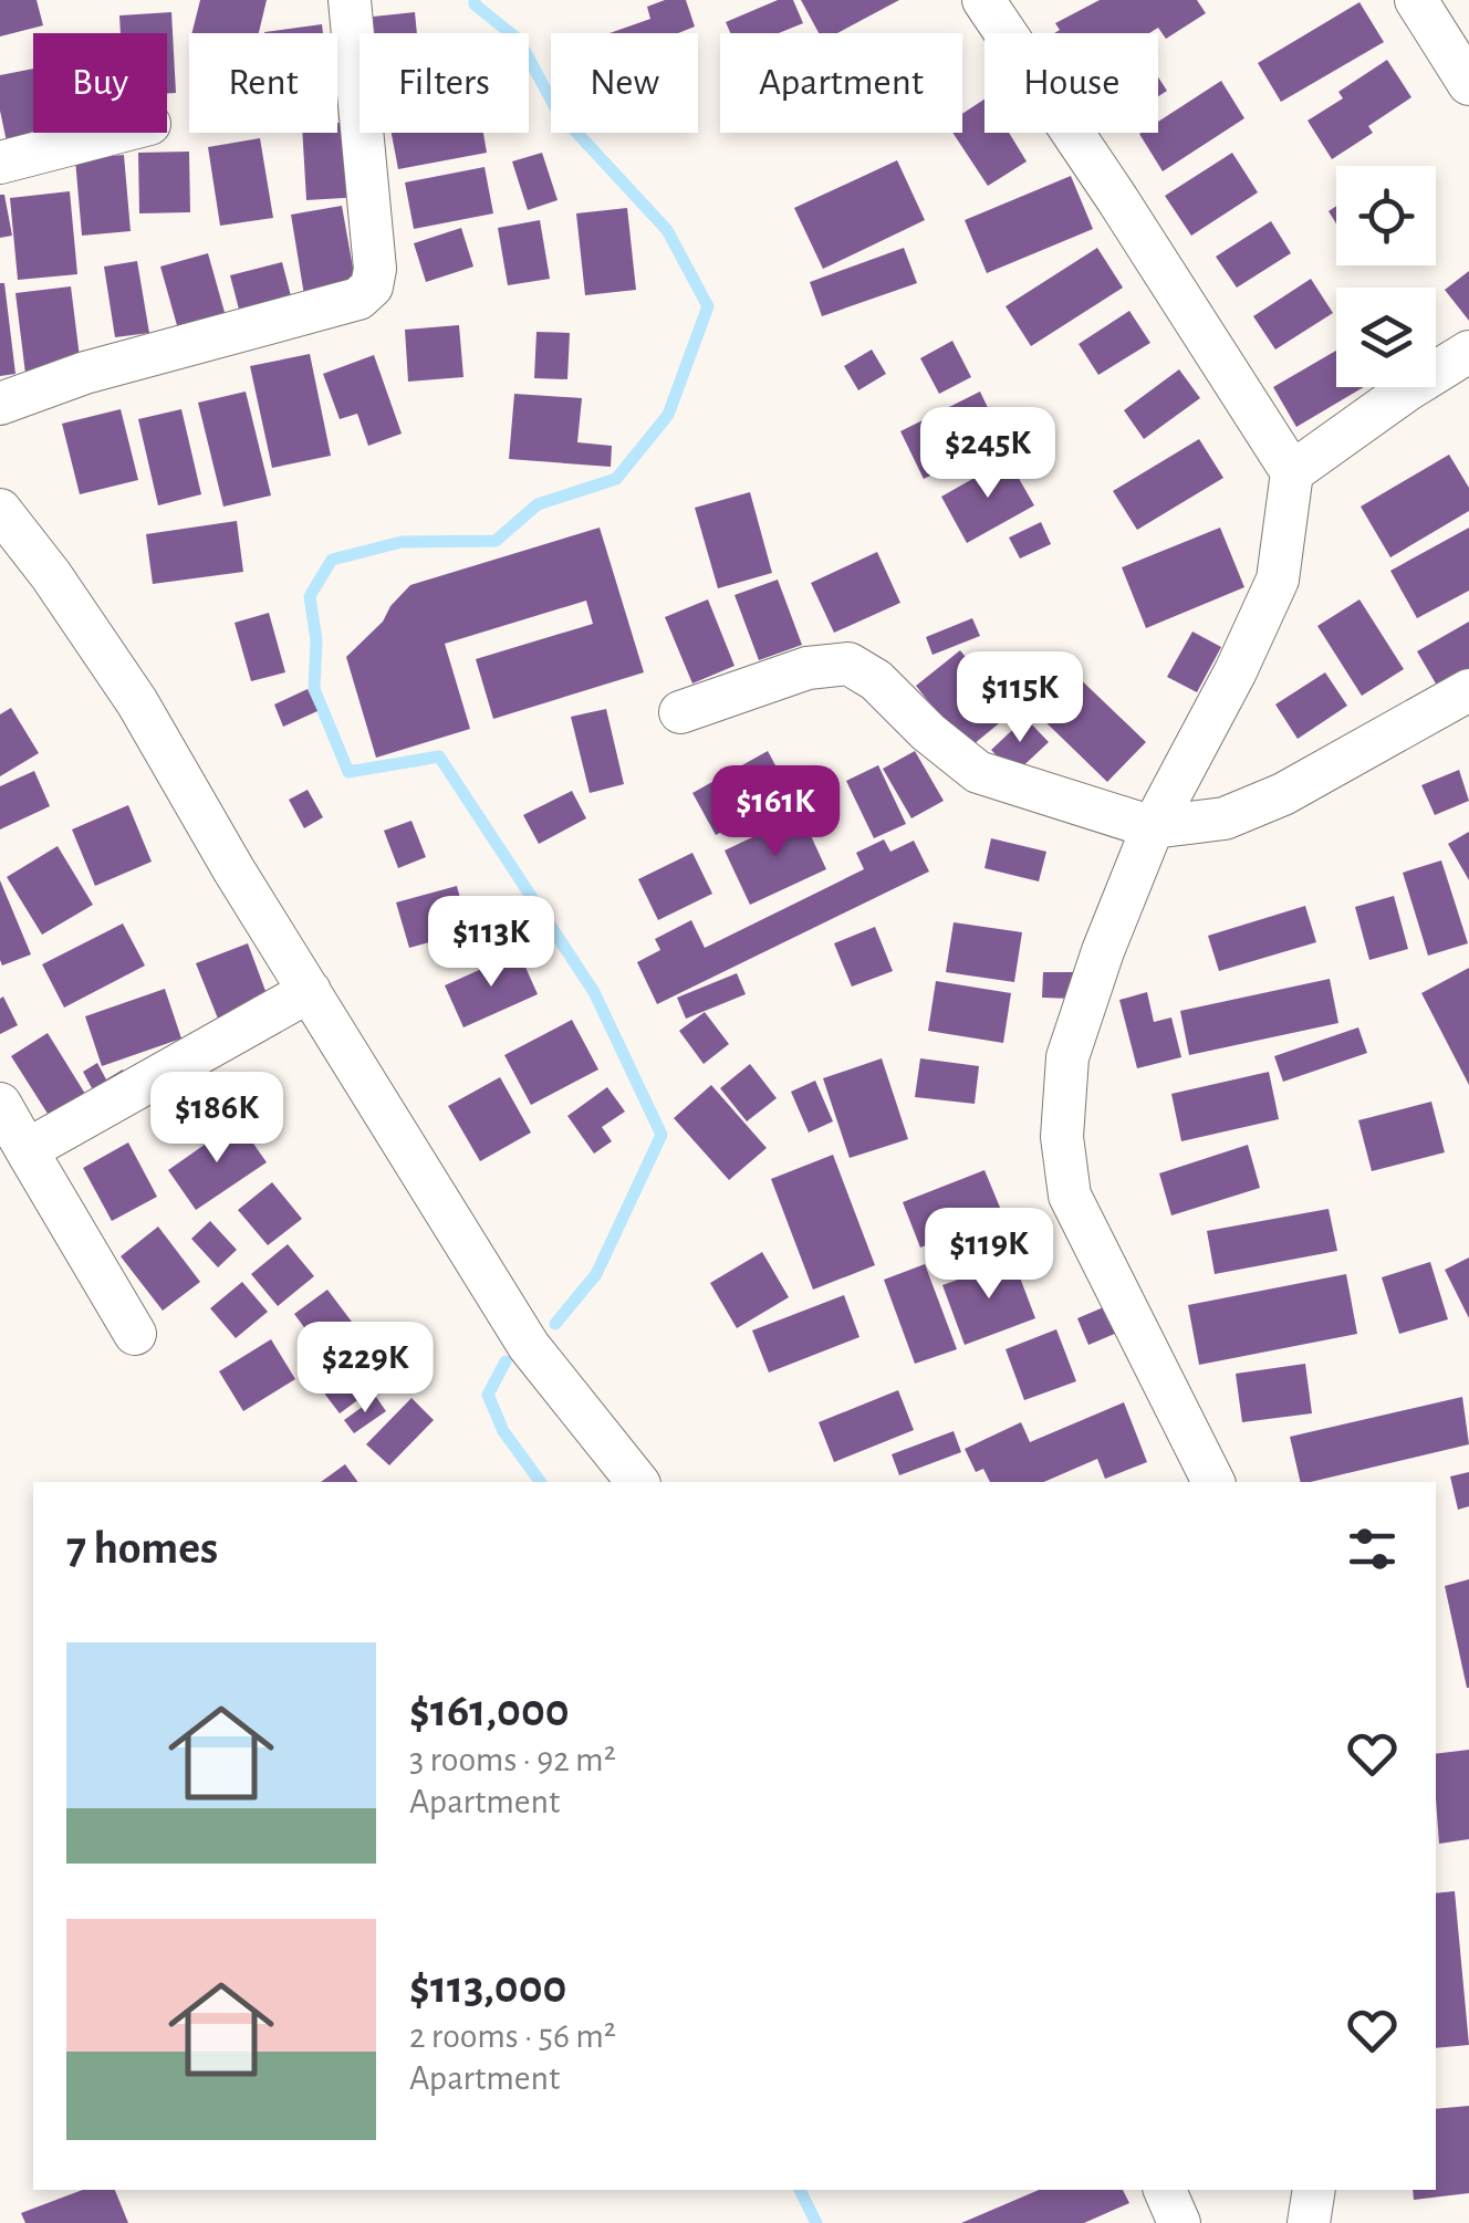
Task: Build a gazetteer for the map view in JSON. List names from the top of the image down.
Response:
{
  "page": {
    "chip": [
      "Buy",
      "Rent",
      "Filters",
      "New",
      "Apartment",
      "House"
    ],
    "price": [
      "$245K",
      "$115K",
      "$161K",
      "$113K",
      "$186K",
      "$119K",
      "$229K"
    ],
    "heading": "7 homes",
    "list": [
      {
        "name": "$161,000",
        "note": "3 rooms · 92 m² · Apartment"
      },
      {
        "name": "$113,000",
        "note": "2 rooms · 56 m² · Apartment"
      }
    ]
  }
}
